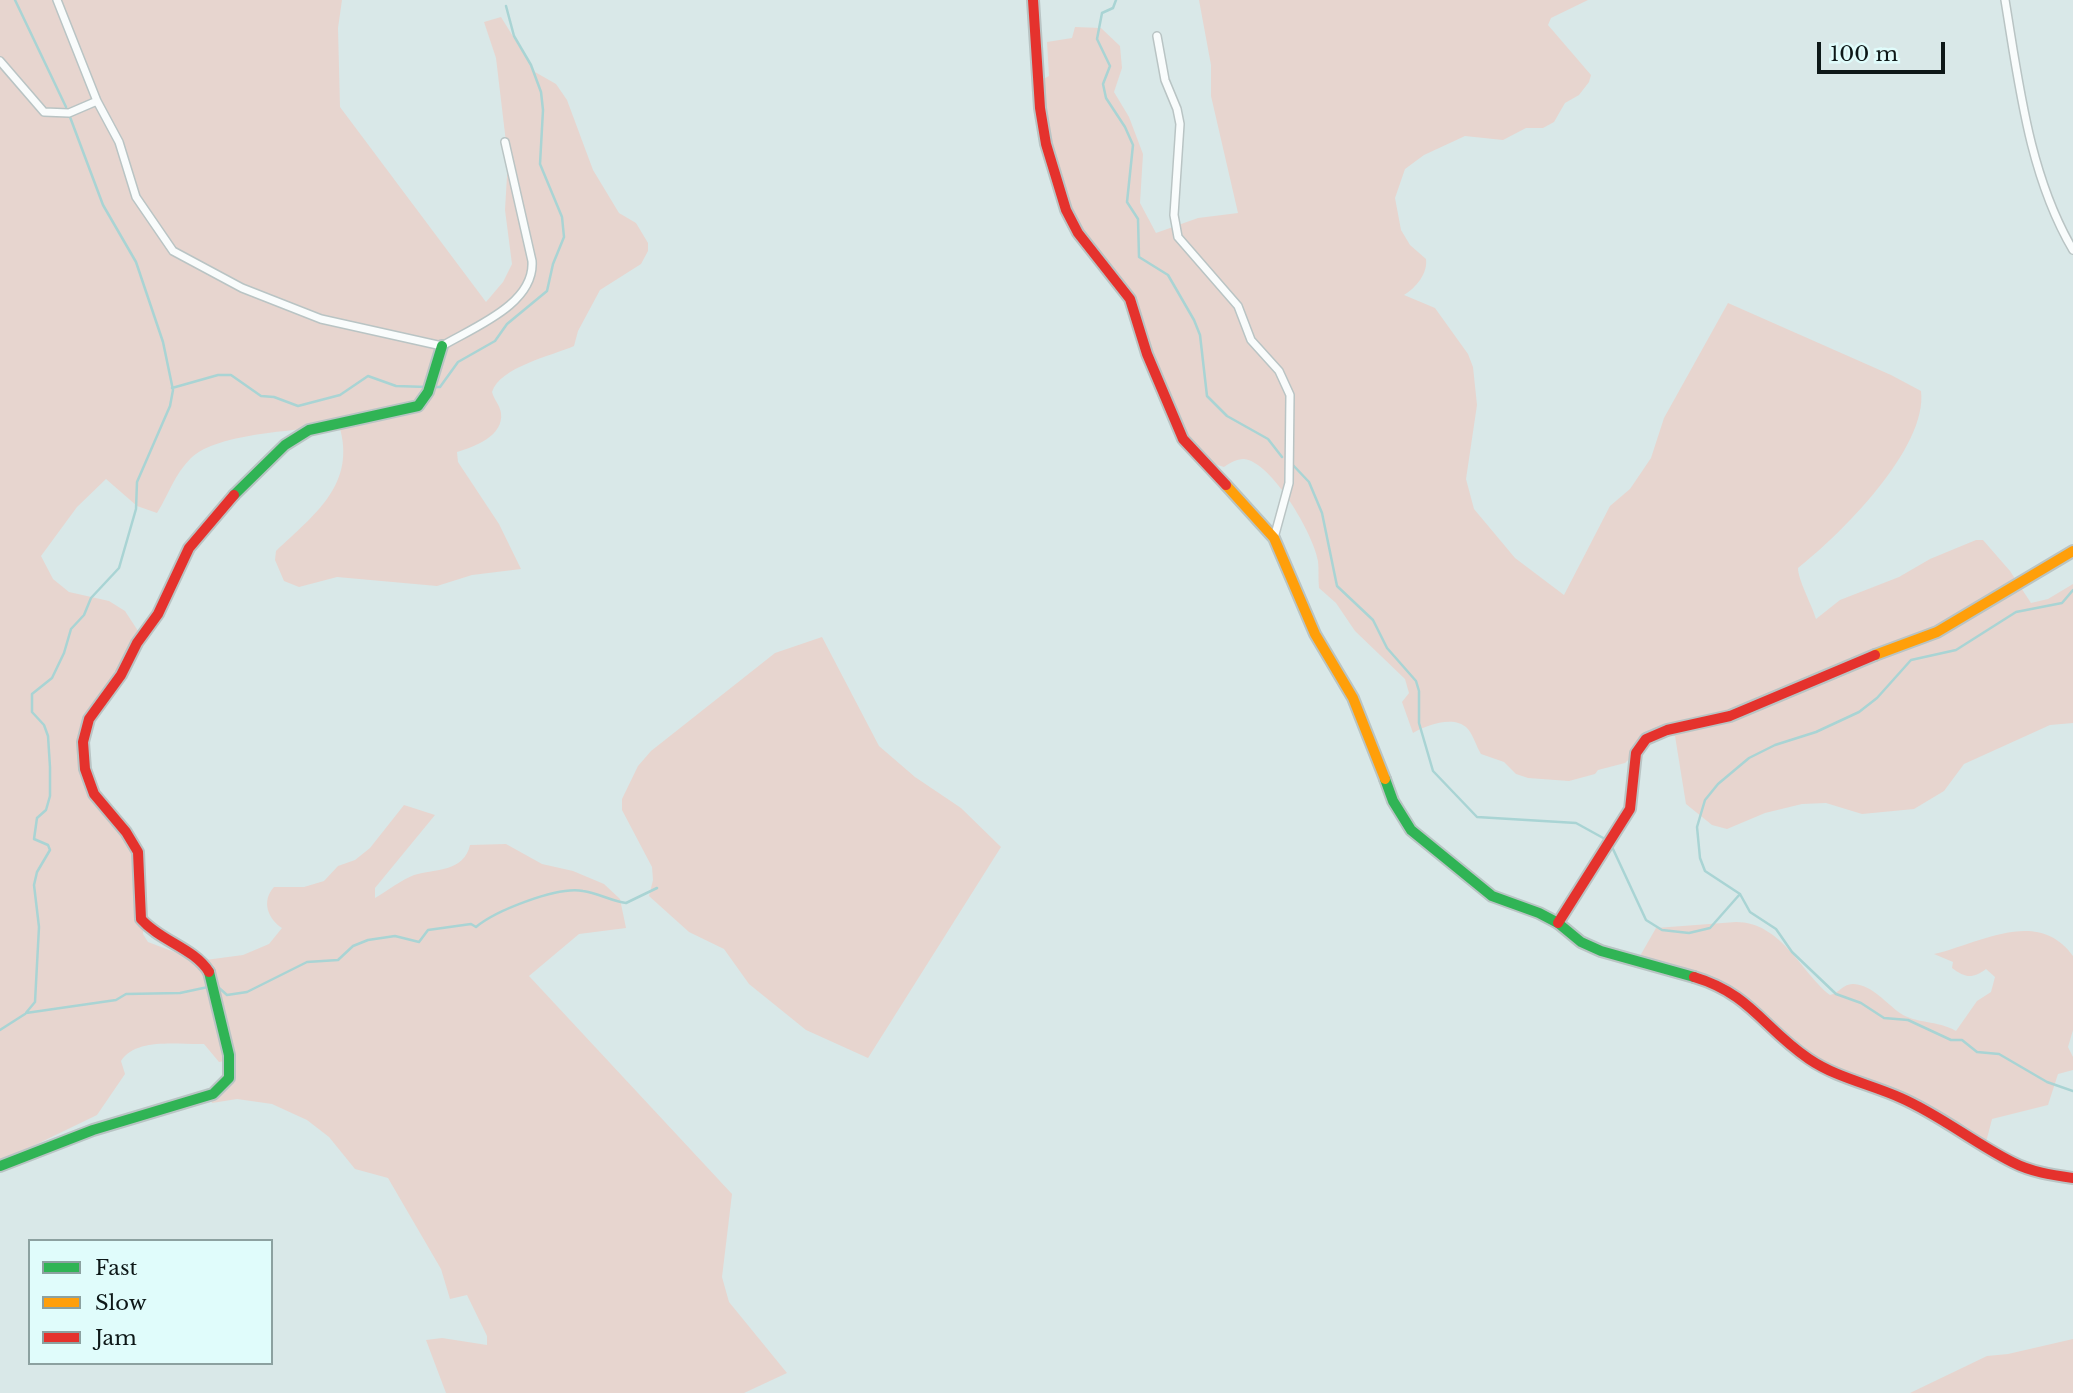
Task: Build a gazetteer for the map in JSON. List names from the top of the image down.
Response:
{
  "legend": ["Fast", "Slow", "Jam"],
  "scale_bar": "100 m"
}
